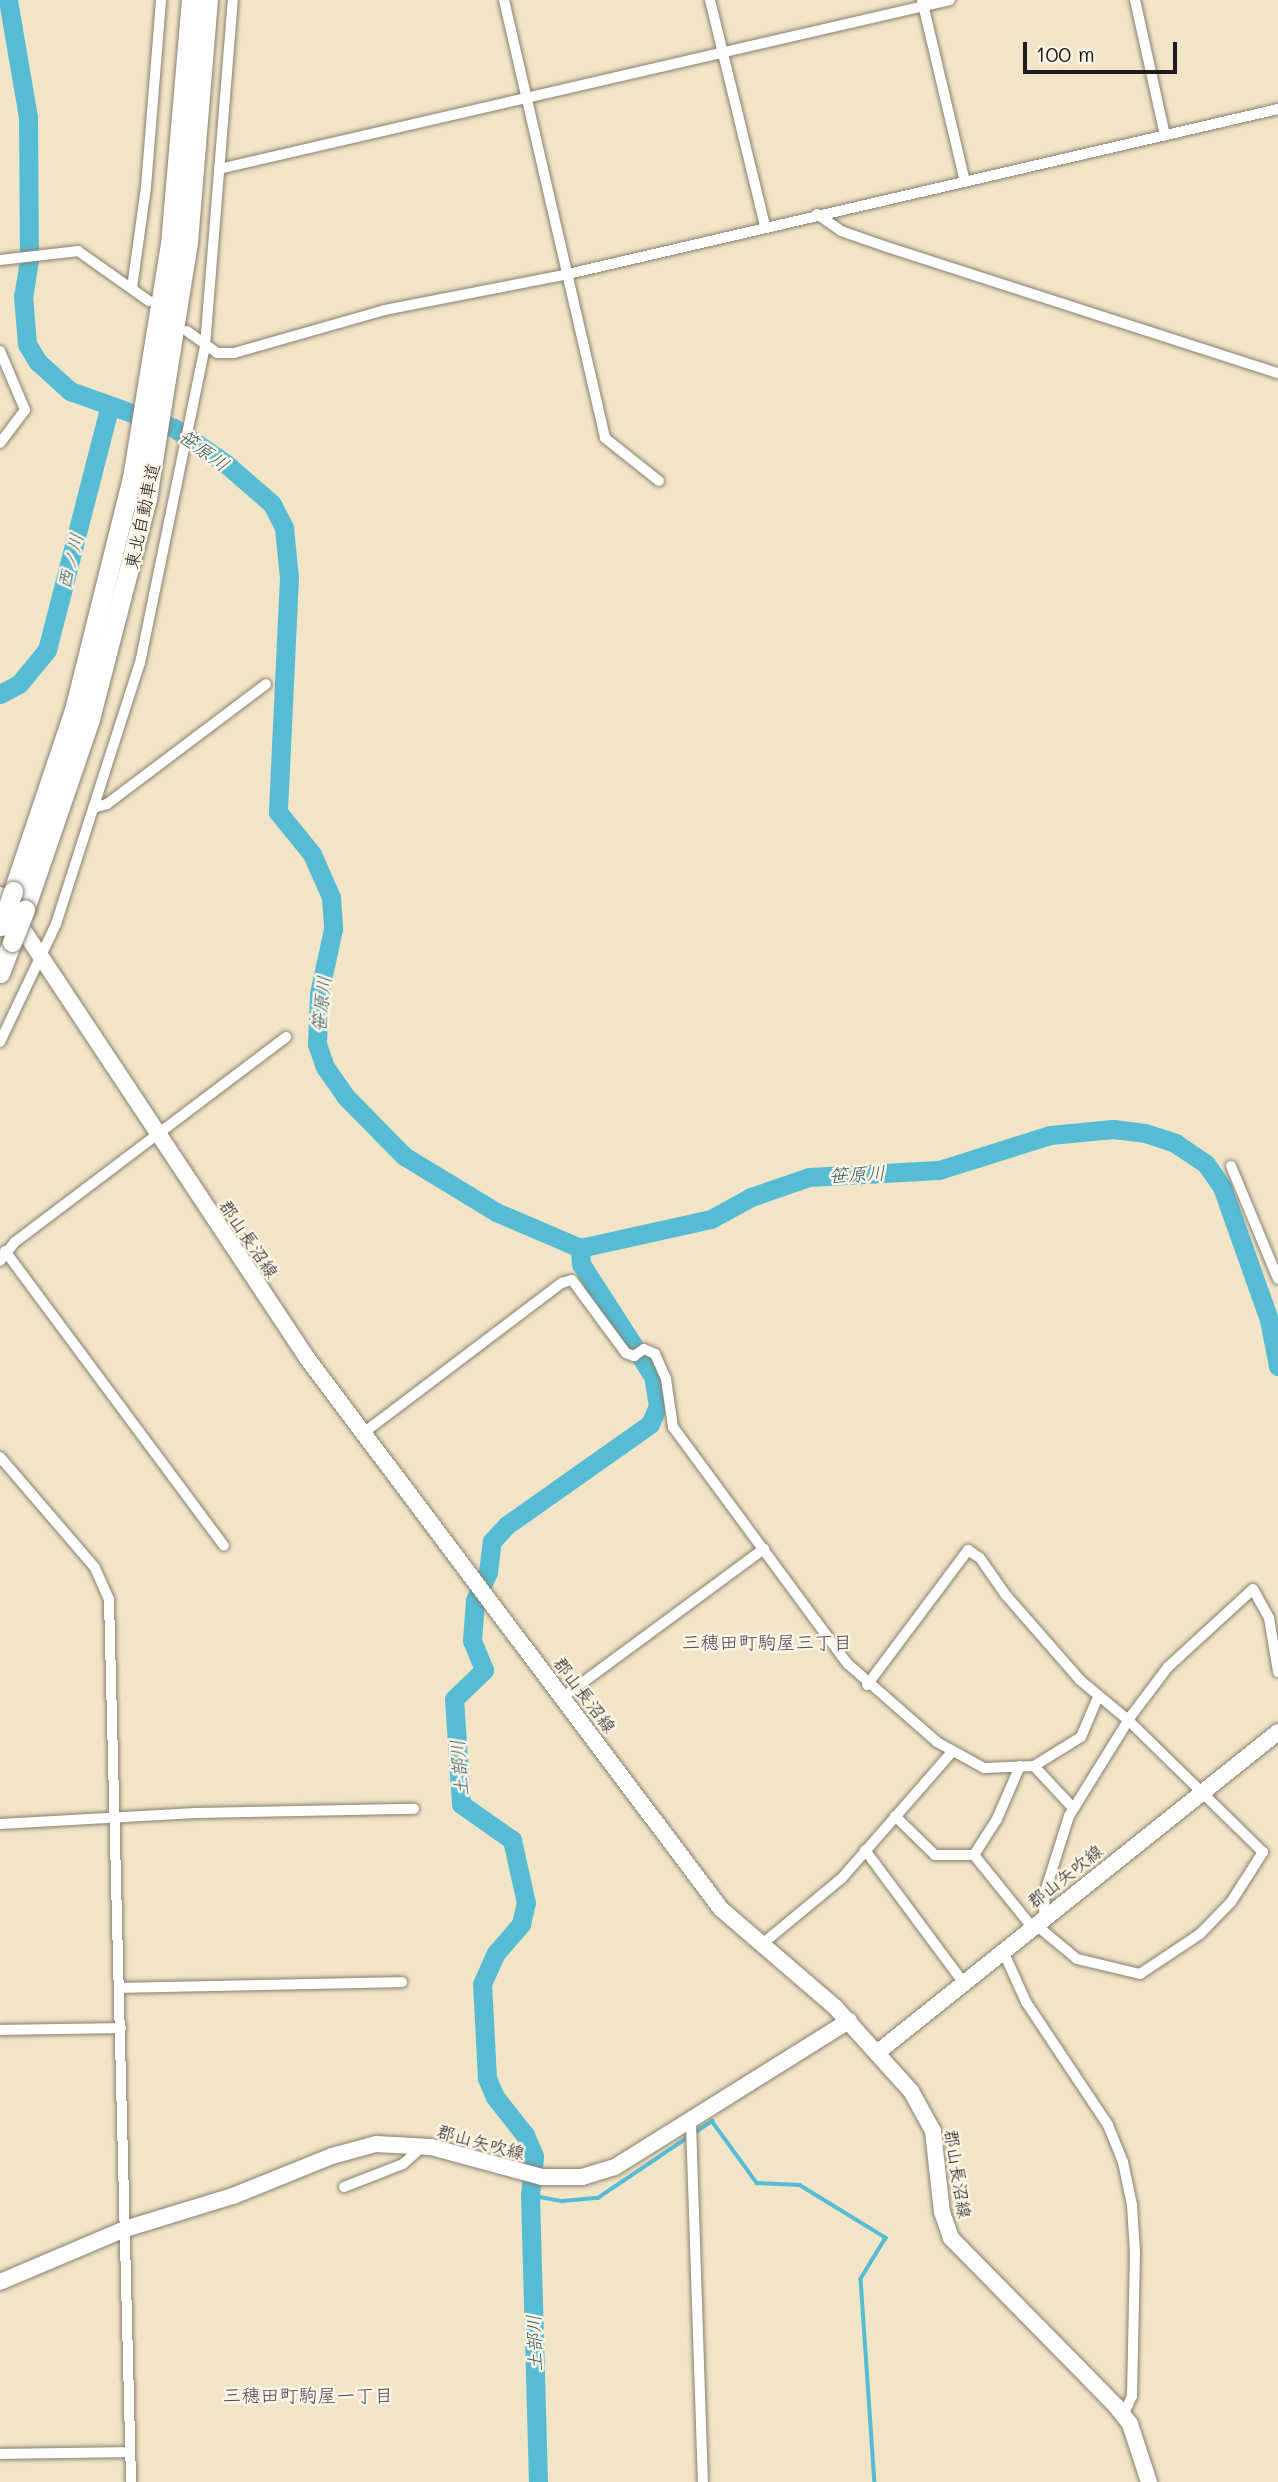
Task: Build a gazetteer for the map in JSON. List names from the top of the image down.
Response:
{
  "streets": {
    "highway": ["東北自動車道"],
    "main road": ["郡山長沼線", "郡山矢吹線"]
  },
  "crossings": [
    ["東北自動車道", "郡山長沼線"],
    ["郡山長沼線", "郡山矢吹線"]
  ],
  "districts": ["三穂田町駒屋三丁目", "三穂田町駒屋一丁目"],
  "water": ["笹原川", "西ノ川", "土部川"],
  "scale_bar": "100 m"
}
